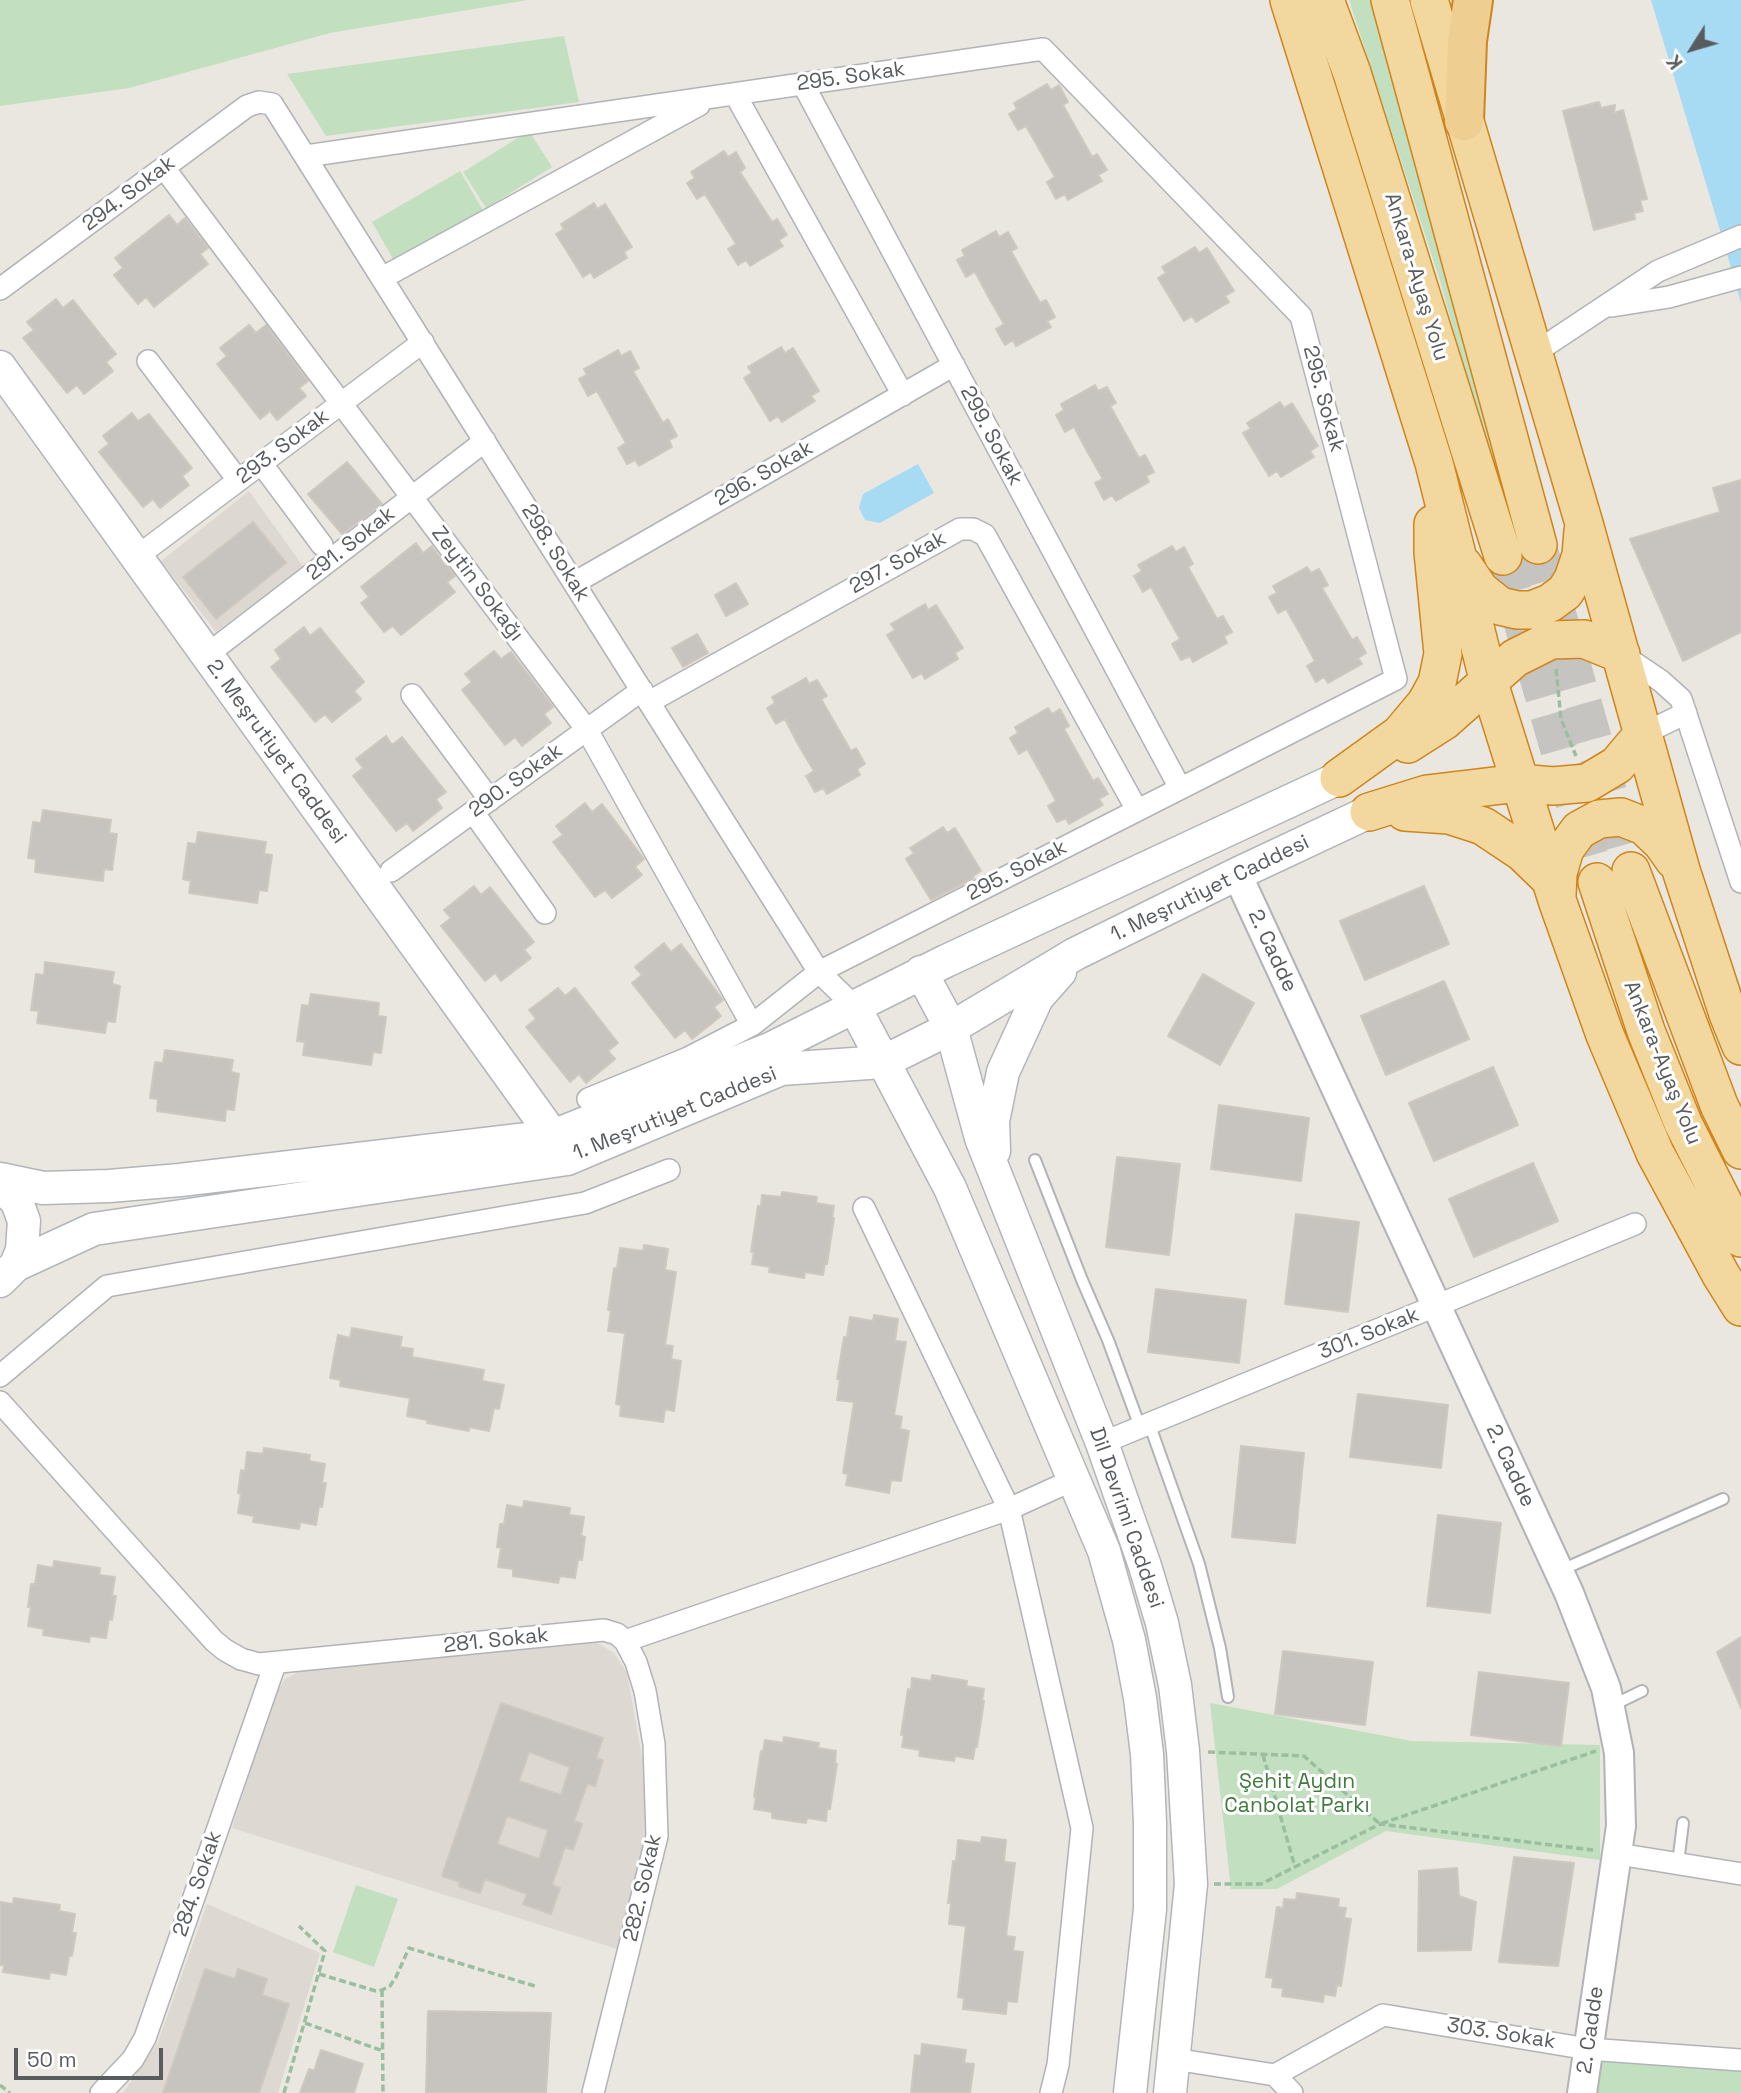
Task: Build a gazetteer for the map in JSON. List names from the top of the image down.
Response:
{
  "streets": {
    "highway": ["Ankara-Ayaş Yolu"],
    "main road": ["2. Meşrutiyet Caddesi", "1. Meşrutiyet Caddesi", "Dil Devrimi Caddesi"],
    "street": [
      "295. Sokak",
      "294. Sokak",
      "299. Sokak",
      "293. Sokak",
      "296. Sokak",
      "291. Sokak",
      "298. Sokak",
      "297. Sokak",
      "Zeytin Sokağı",
      "290. Sokak",
      "2. Cadde",
      "301. Sokak",
      "281. Sokak",
      "284. Sokak",
      "282. Sokak",
      "303. Sokak"
    ]
  },
  "crossings": [
    ["295. Sokak", "299. Sokak"],
    ["295. Sokak", "298. Sokak"],
    ["295. Sokak", "297. Sokak"],
    ["295. Sokak", "Zeytin Sokağı"],
    ["294. Sokak", "298. Sokak"],
    ["294. Sokak", "Zeytin Sokağı"],
    ["299. Sokak", "296. Sokak"],
    ["293. Sokak", "298. Sokak"],
    ["293. Sokak", "Zeytin Sokağı"],
    ["296. Sokak", "298. Sokak"],
    ["291. Sokak", "298. Sokak"],
    ["291. Sokak", "Zeytin Sokağı"],
    ["298. Sokak", "297. Sokak"],
    ["298. Sokak", "290. Sokak"],
    ["298. Sokak", "1. Meşrutiyet Caddesi"],
    ["298. Sokak", "Dil Devrimi Caddesi"],
    ["297. Sokak", "290. Sokak"],
    ["Zeytin Sokağı", "290. Sokak"],
    ["2. Meşrutiyet Caddesi", "1. Meşrutiyet Caddesi"],
    ["1. Meşrutiyet Caddesi", "2. Cadde"],
    ["1. Meşrutiyet Caddesi", "Dil Devrimi Caddesi"],
    ["2. Cadde", "301. Sokak"],
    ["2. Cadde", "303. Sokak"],
    ["301. Sokak", "Dil Devrimi Caddesi"],
    ["281. Sokak", "284. Sokak"],
    ["281. Sokak", "282. Sokak"]
  ],
  "parks": ["Şehit Aydın Canbolat Parkı"],
  "scale_bar": "50 m",
  "north": "bottom left"
}
